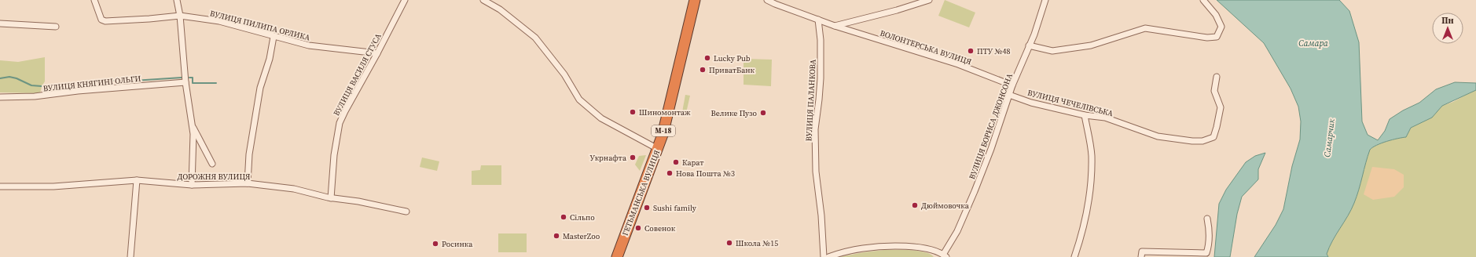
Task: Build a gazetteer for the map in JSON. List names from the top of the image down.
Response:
{
  "streets": {
    "highway": ["М-18", "ГЕТЬМАНСЬКА ВУЛИЦЯ"],
    "street": [
      "ВУЛИЦЯ ПИЛИПА ОРЛИКА",
      "ВОЛОНТЕРСЬКА ВУЛИЦЯ",
      "ВУЛИЦЯ ВАСИЛЯ СТУСА",
      "ВУЛИЦЯ КНЯГИНІ ОЛЬГИ",
      "ВУЛИЦЯ ПАЛАНКОВА",
      "ВУЛИЦЯ ЧЕЧЕЛІВСЬКА",
      "ВУЛИЦЯ БОРИСА ДЖОНСОНА",
      "ДОРОЖНЯ ВУЛИЦЯ"
    ]
  },
  "crossings": [
    ["ВУЛИЦЯ ПИЛИПА ОРЛИКА", "ВУЛИЦЯ ВАСИЛЯ СТУСА"],
    ["ВОЛОНТЕРСЬКА ВУЛИЦЯ", "ВУЛИЦЯ ПАЛАНКОВА"],
    ["ВОЛОНТЕРСЬКА ВУЛИЦЯ", "ВУЛИЦЯ БОРИСА ДЖОНСОНА"],
    ["ВУЛИЦЯ ВАСИЛЯ СТУСА", "ДОРОЖНЯ ВУЛИЦЯ"],
    ["ВУЛИЦЯ ЧЕЧЕЛІВСЬКА", "ВУЛИЦЯ БОРИСА ДЖОНСОНА"]
  ],
  "water": ["Самара", "Самарчик"],
  "places": [
    "ПТУ №48",
    "Lucky Pub",
    "ПриватБанк",
    "Шиномонтаж",
    "Велике Пузо",
    "Укрнафта",
    "Карат",
    "Нова Пошта №3",
    "Дюймовочка",
    "Sushi family",
    "Сільпо",
    "Совенок",
    "MasterZoo",
    "Школа №15",
    "Росинка"
  ],
  "north": "top"
}
